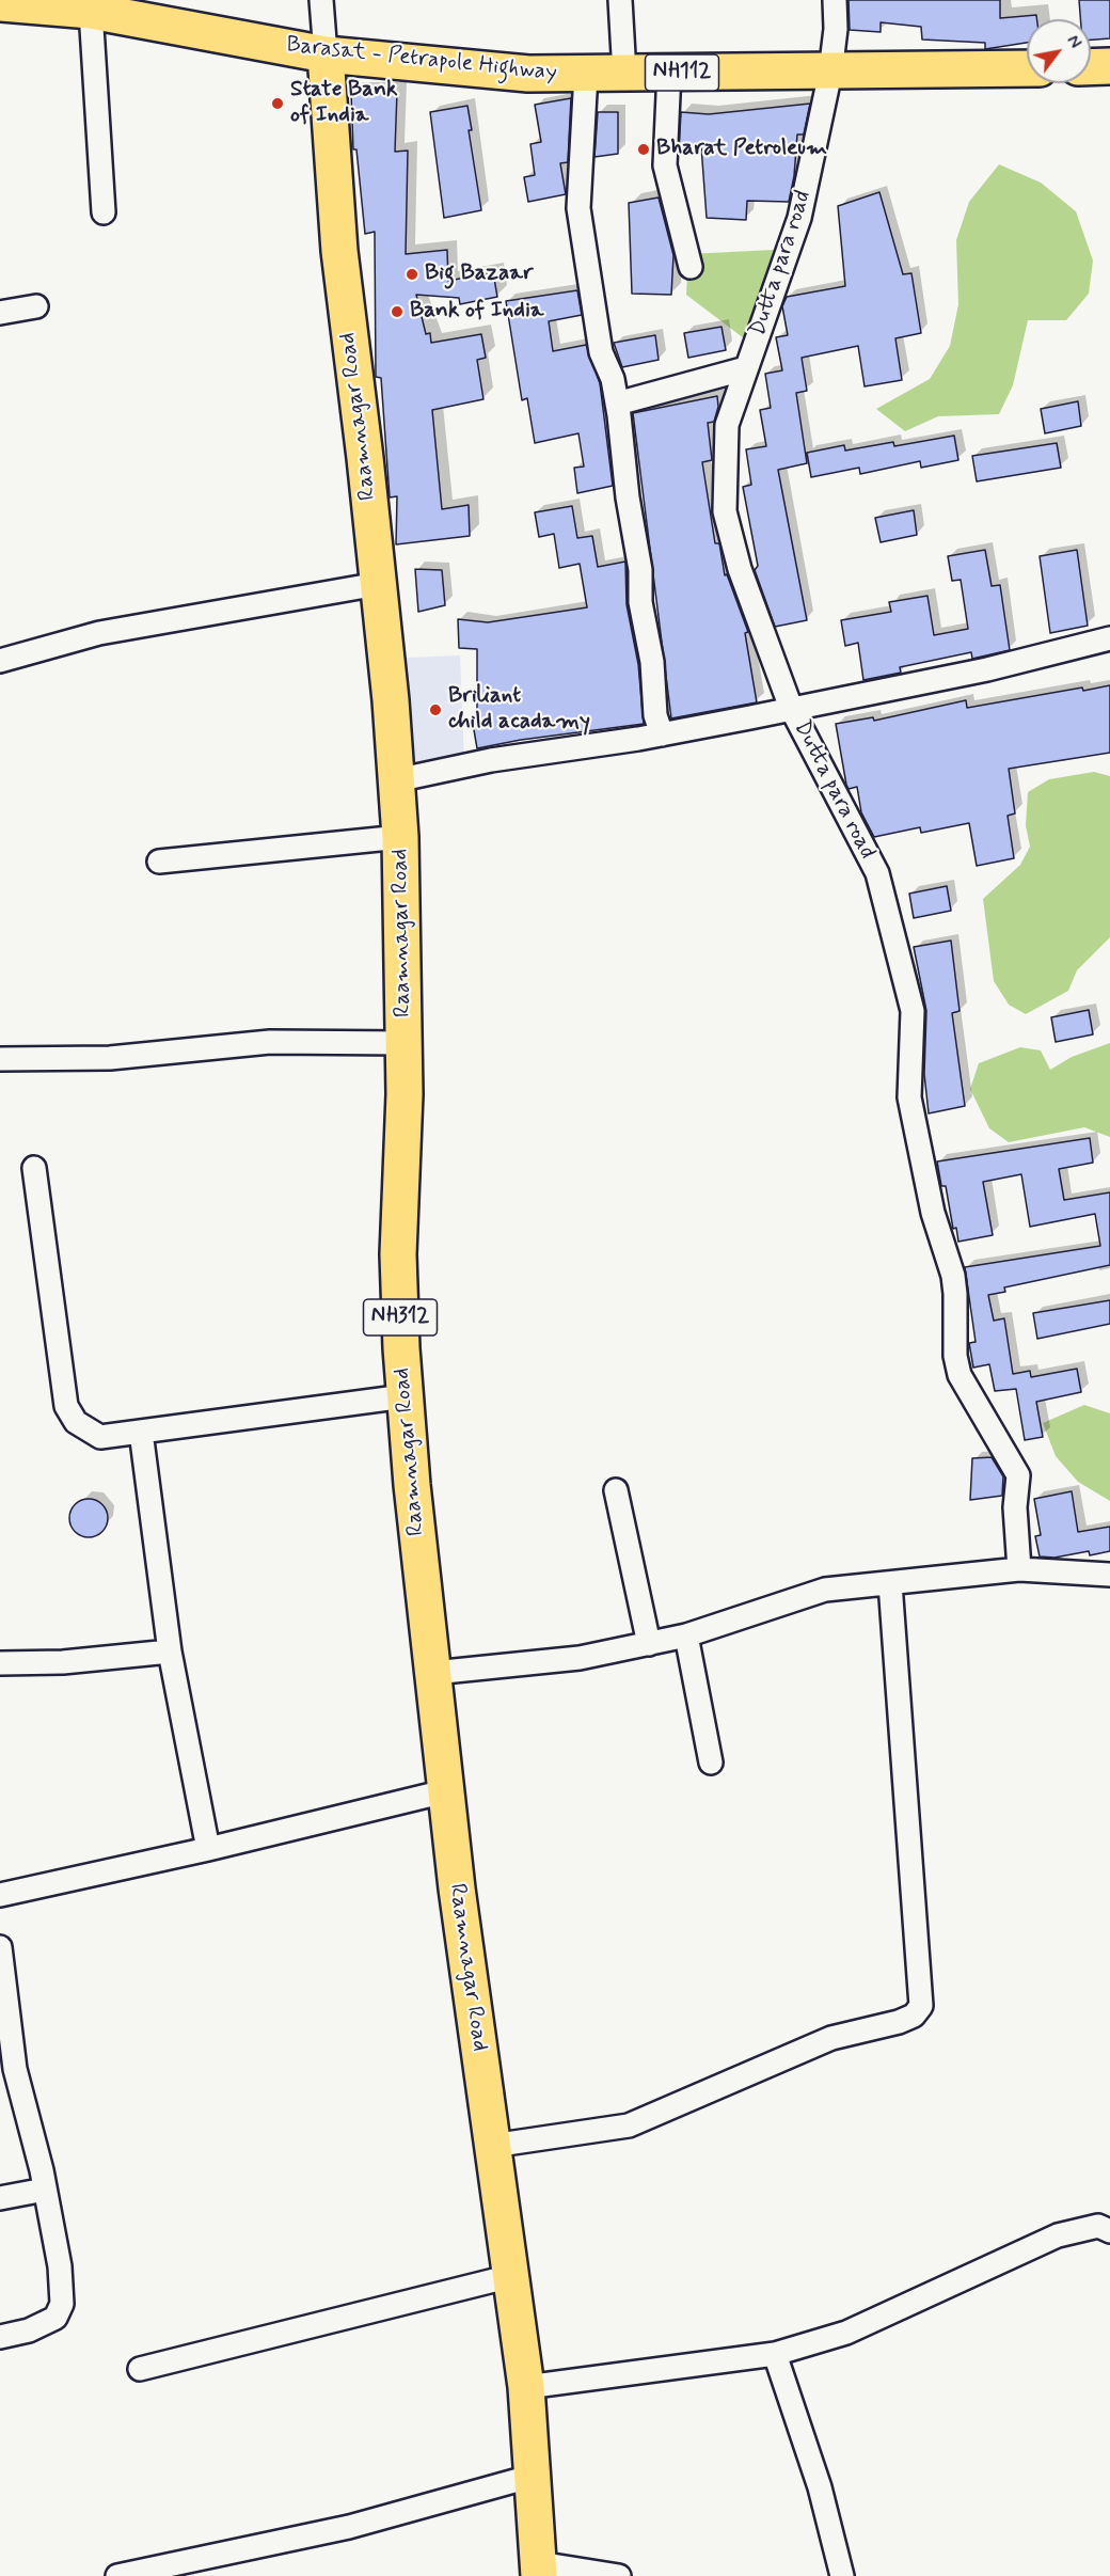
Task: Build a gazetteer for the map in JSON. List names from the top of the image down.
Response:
{
  "streets": {
    "highway": [
      "Barasat - Petrapole Highway",
      "NH112",
      "Raamnagar Road",
      "NH312"
    ],
    "street": ["Dutta para road"]
  },
  "crossings": [
    ["Barasat - Petrapole Highway", "Dutta para road"],
    ["Barasat - Petrapole Highway", "Raamnagar Road"]
  ],
  "places": [
    "State Bank of India",
    "Bharat Petroleum",
    "Big Bazaar",
    "Bank of India",
    "Briliant child acadamy"
  ],
  "north": "top right"
}
